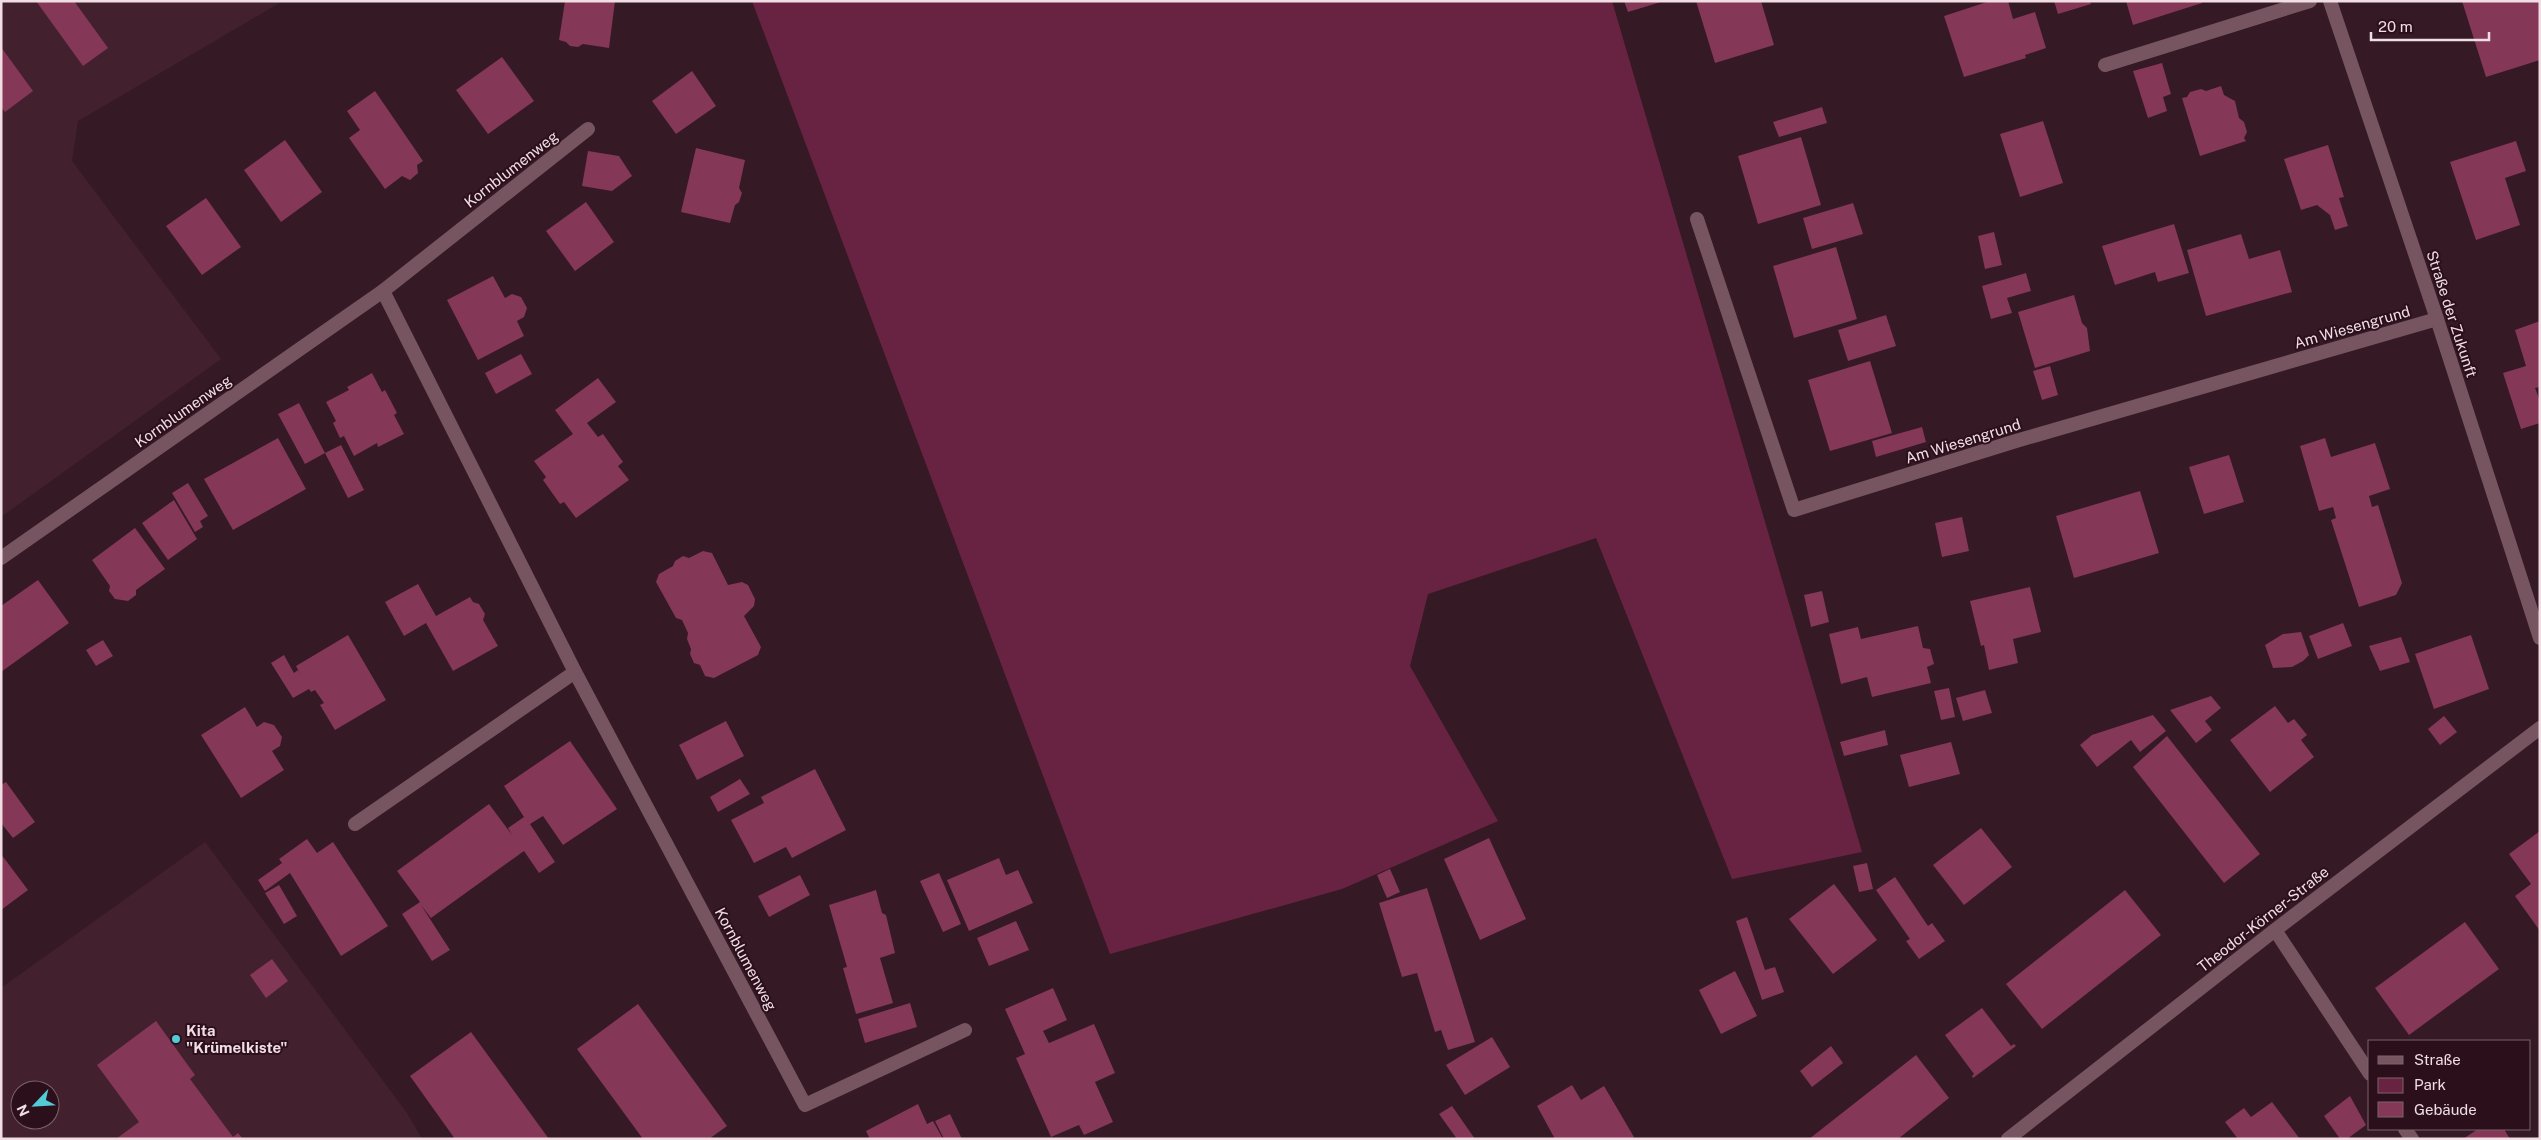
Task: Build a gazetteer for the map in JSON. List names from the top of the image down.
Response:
{
  "streets": {
    "street": [
      "Kornblumenweg",
      "Straße der Zukunft",
      "Am Wiesengrund",
      "Theodor-Körner-Straße"
    ]
  },
  "crossings": [
    ["Straße der Zukunft", "Am Wiesengrund"]
  ],
  "places": ["Kita \"Krümelkiste\""],
  "legend": ["Straße", "Park", "Gebäude"],
  "scale_bar": "20 m",
  "north": "bottom left"
}
